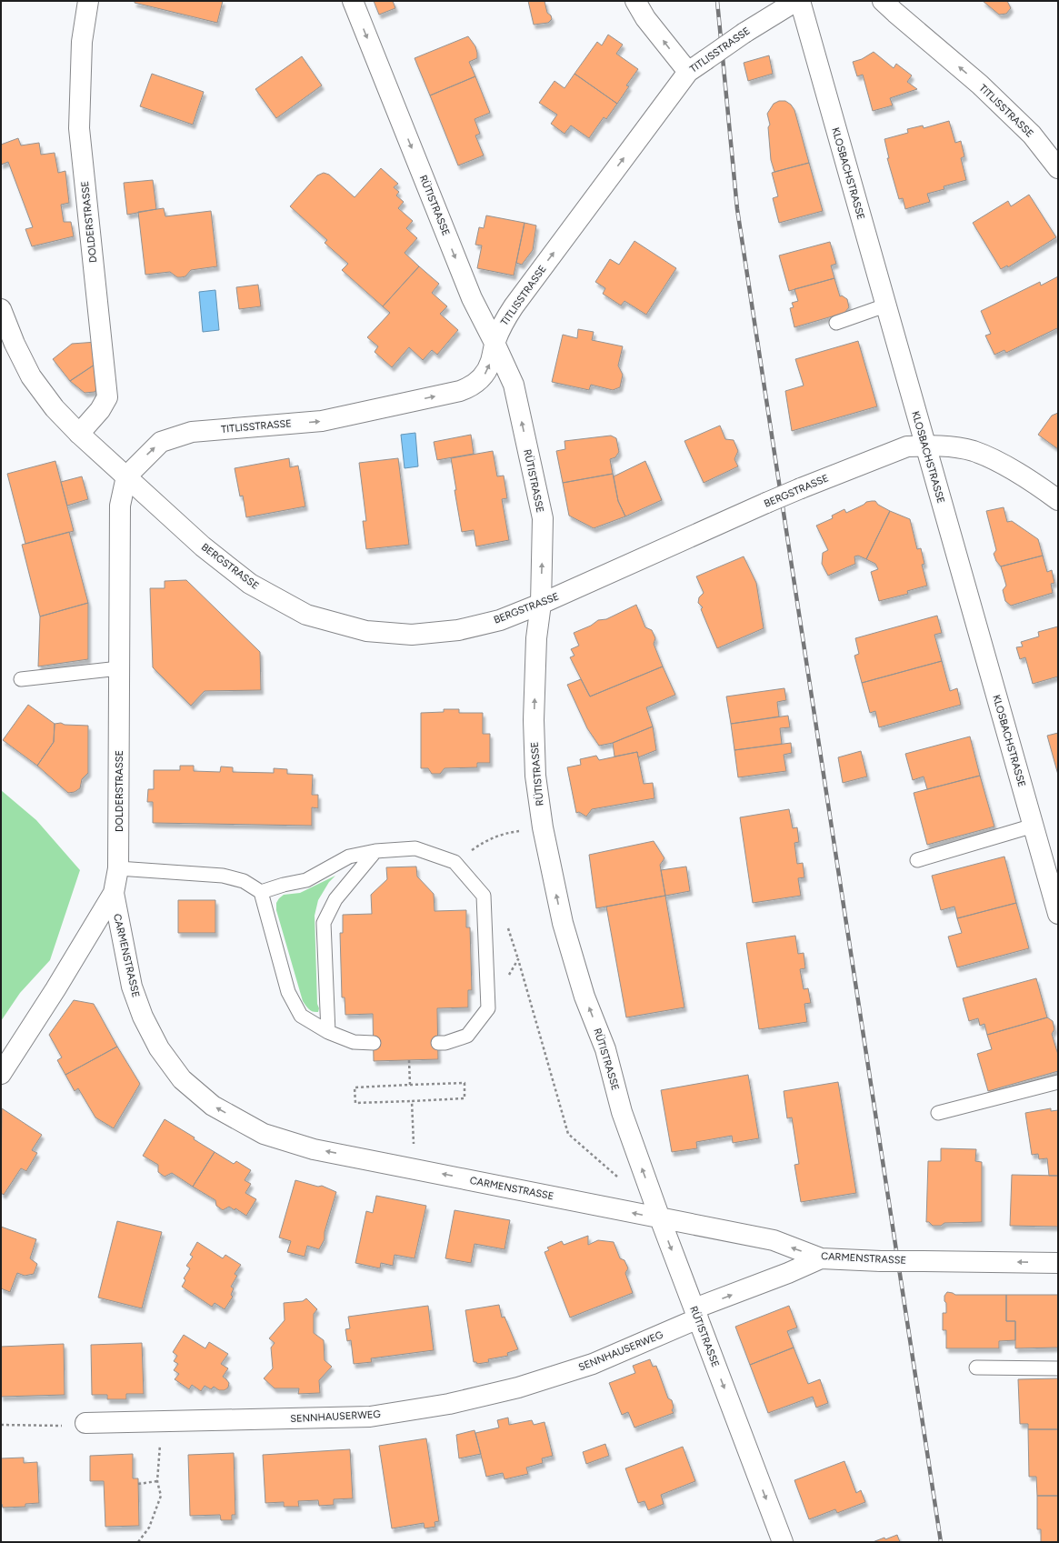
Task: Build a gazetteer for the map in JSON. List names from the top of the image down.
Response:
{
  "streets": {
    "street": [
      "TITLISSTRASSE",
      "KLOSBACHSTRASSE",
      "RÜTISTRASSE",
      "DOLDERSTRASSE",
      "BERGSTRASSE",
      "CARMENSTRASSE",
      "SENNHAUSERWEG"
    ]
  },
  "crossings": [
    ["TITLISSTRASSE", "RÜTISTRASSE"],
    ["TITLISSTRASSE", "DOLDERSTRASSE"],
    ["TITLISSTRASSE", "BERGSTRASSE"],
    ["KLOSBACHSTRASSE", "BERGSTRASSE"],
    ["RÜTISTRASSE", "BERGSTRASSE"],
    ["RÜTISTRASSE", "CARMENSTRASSE"],
    ["RÜTISTRASSE", "SENNHAUSERWEG"],
    ["DOLDERSTRASSE", "BERGSTRASSE"],
    ["DOLDERSTRASSE", "CARMENSTRASSE"],
    ["CARMENSTRASSE", "SENNHAUSERWEG"]
  ],
  "one_way": ["CARMENSTRASSE"]
}
